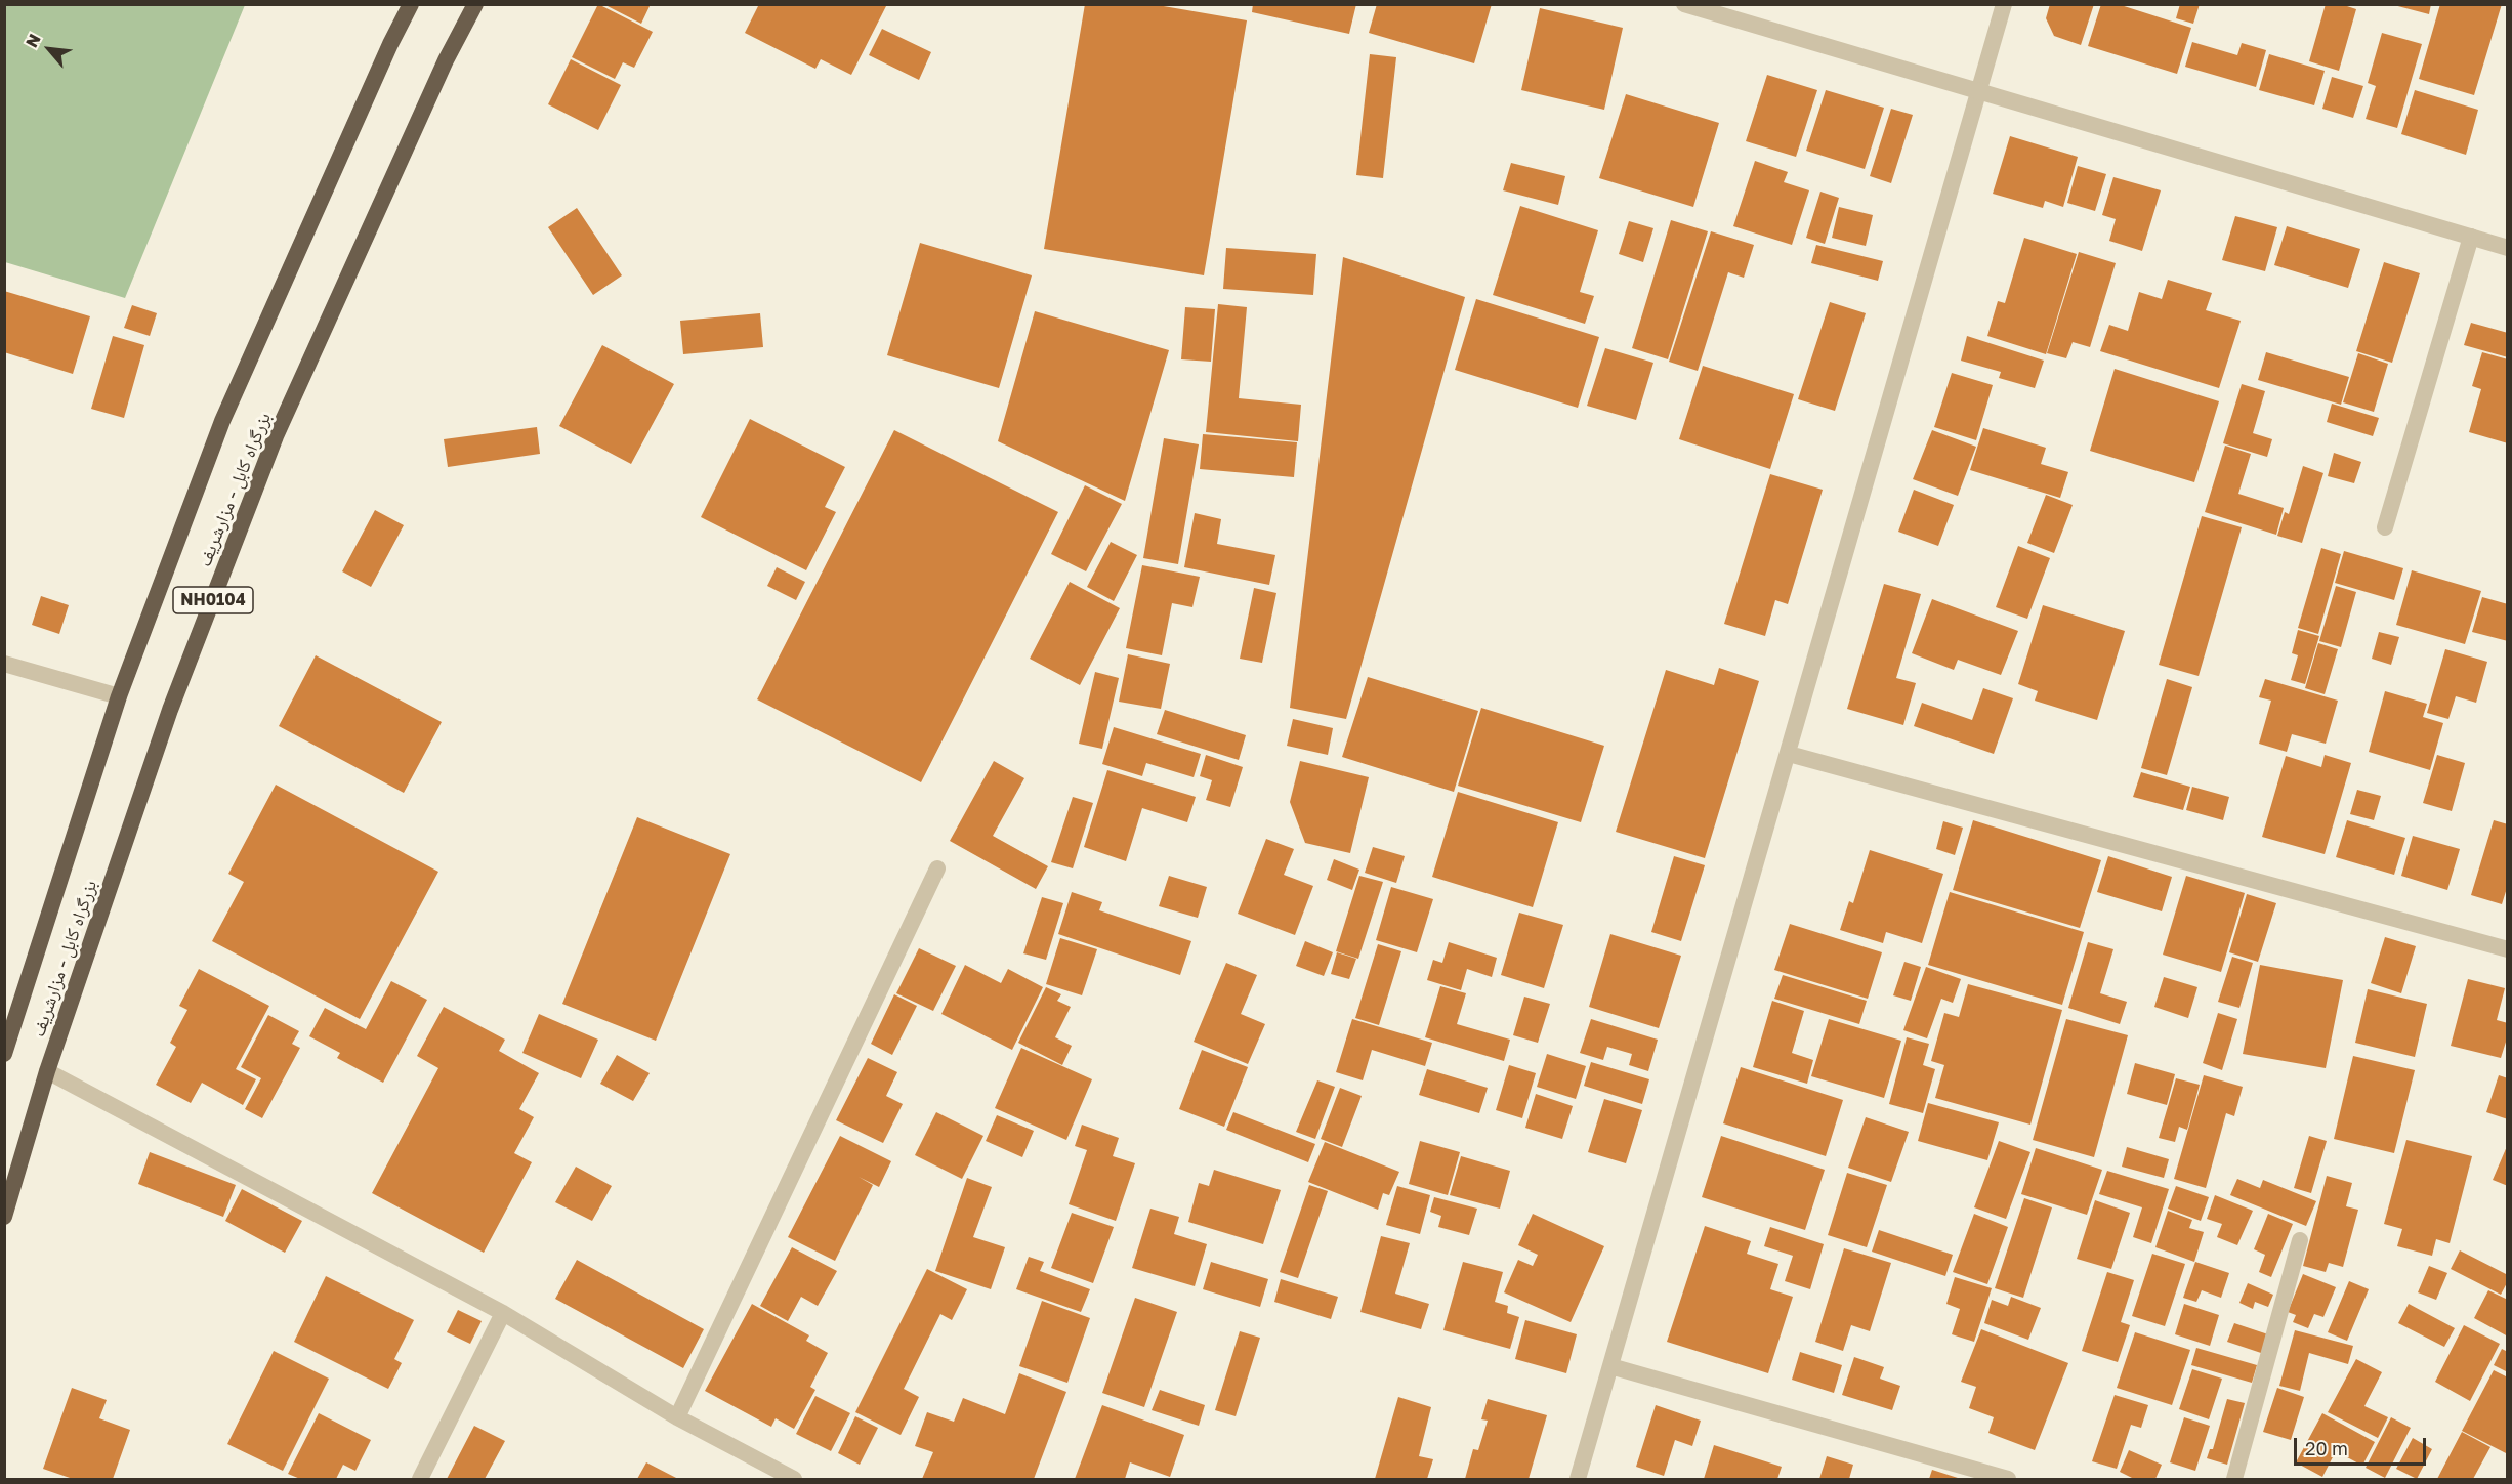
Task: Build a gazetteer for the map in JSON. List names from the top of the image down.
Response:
{
  "streets": {
    "highway": ["بزرگراه کابل - مزارشریف", "NH0104"]
  },
  "scale_bar": "20 m",
  "north": "top left"
}
